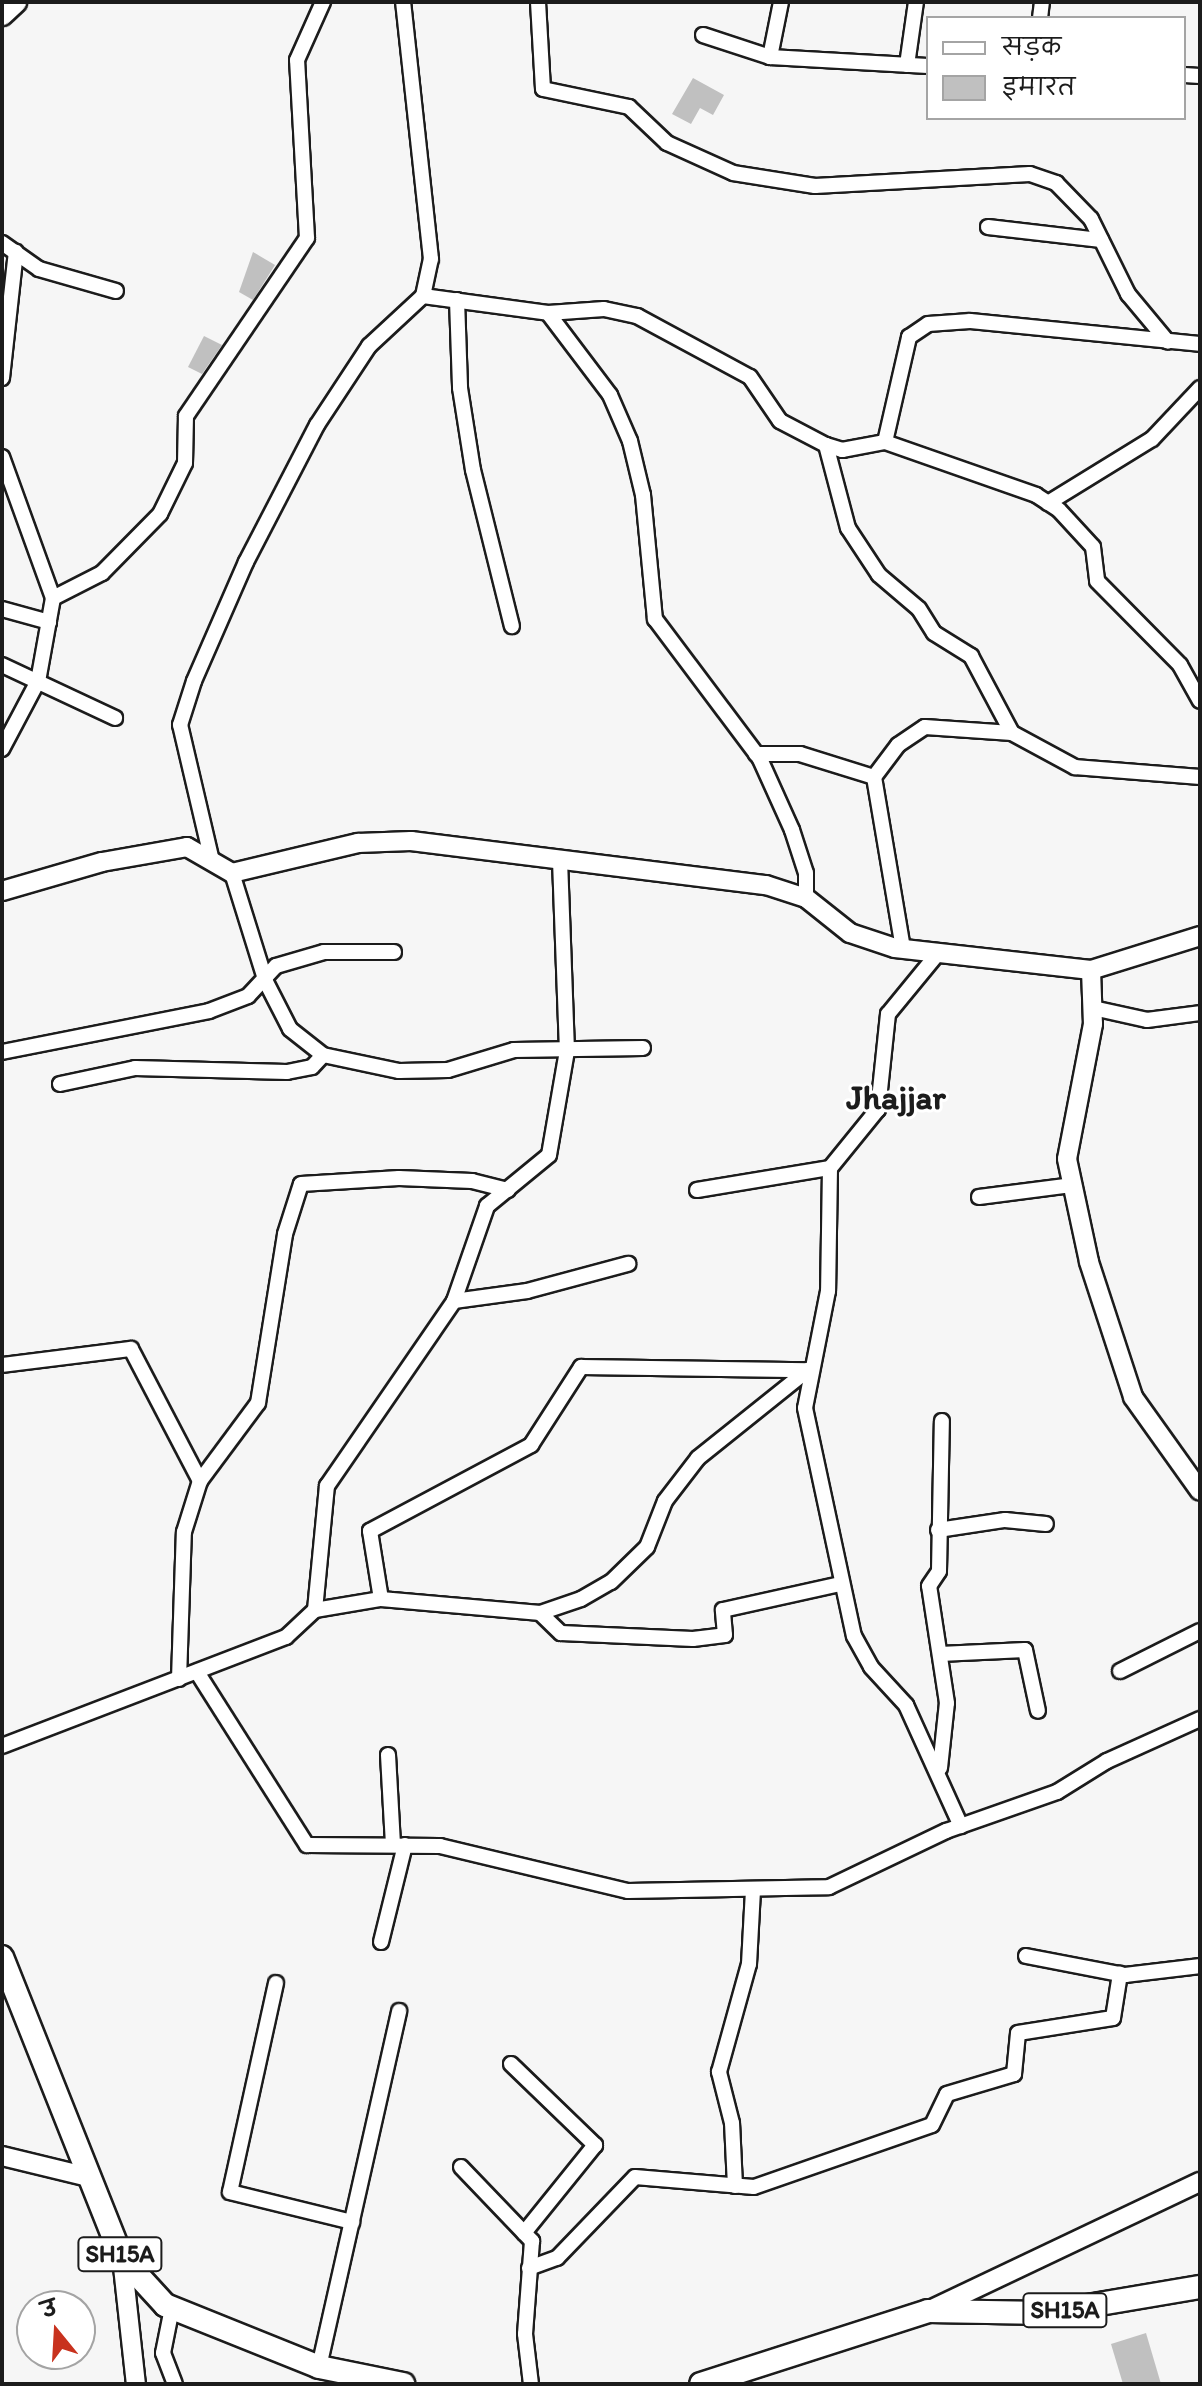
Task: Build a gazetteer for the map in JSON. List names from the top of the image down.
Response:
{
  "streets": {
    "main road": ["SH15A"]
  },
  "districts": ["Jhajjar"],
  "legend": ["सड़क", "इमारत"],
  "north": "top"
}
